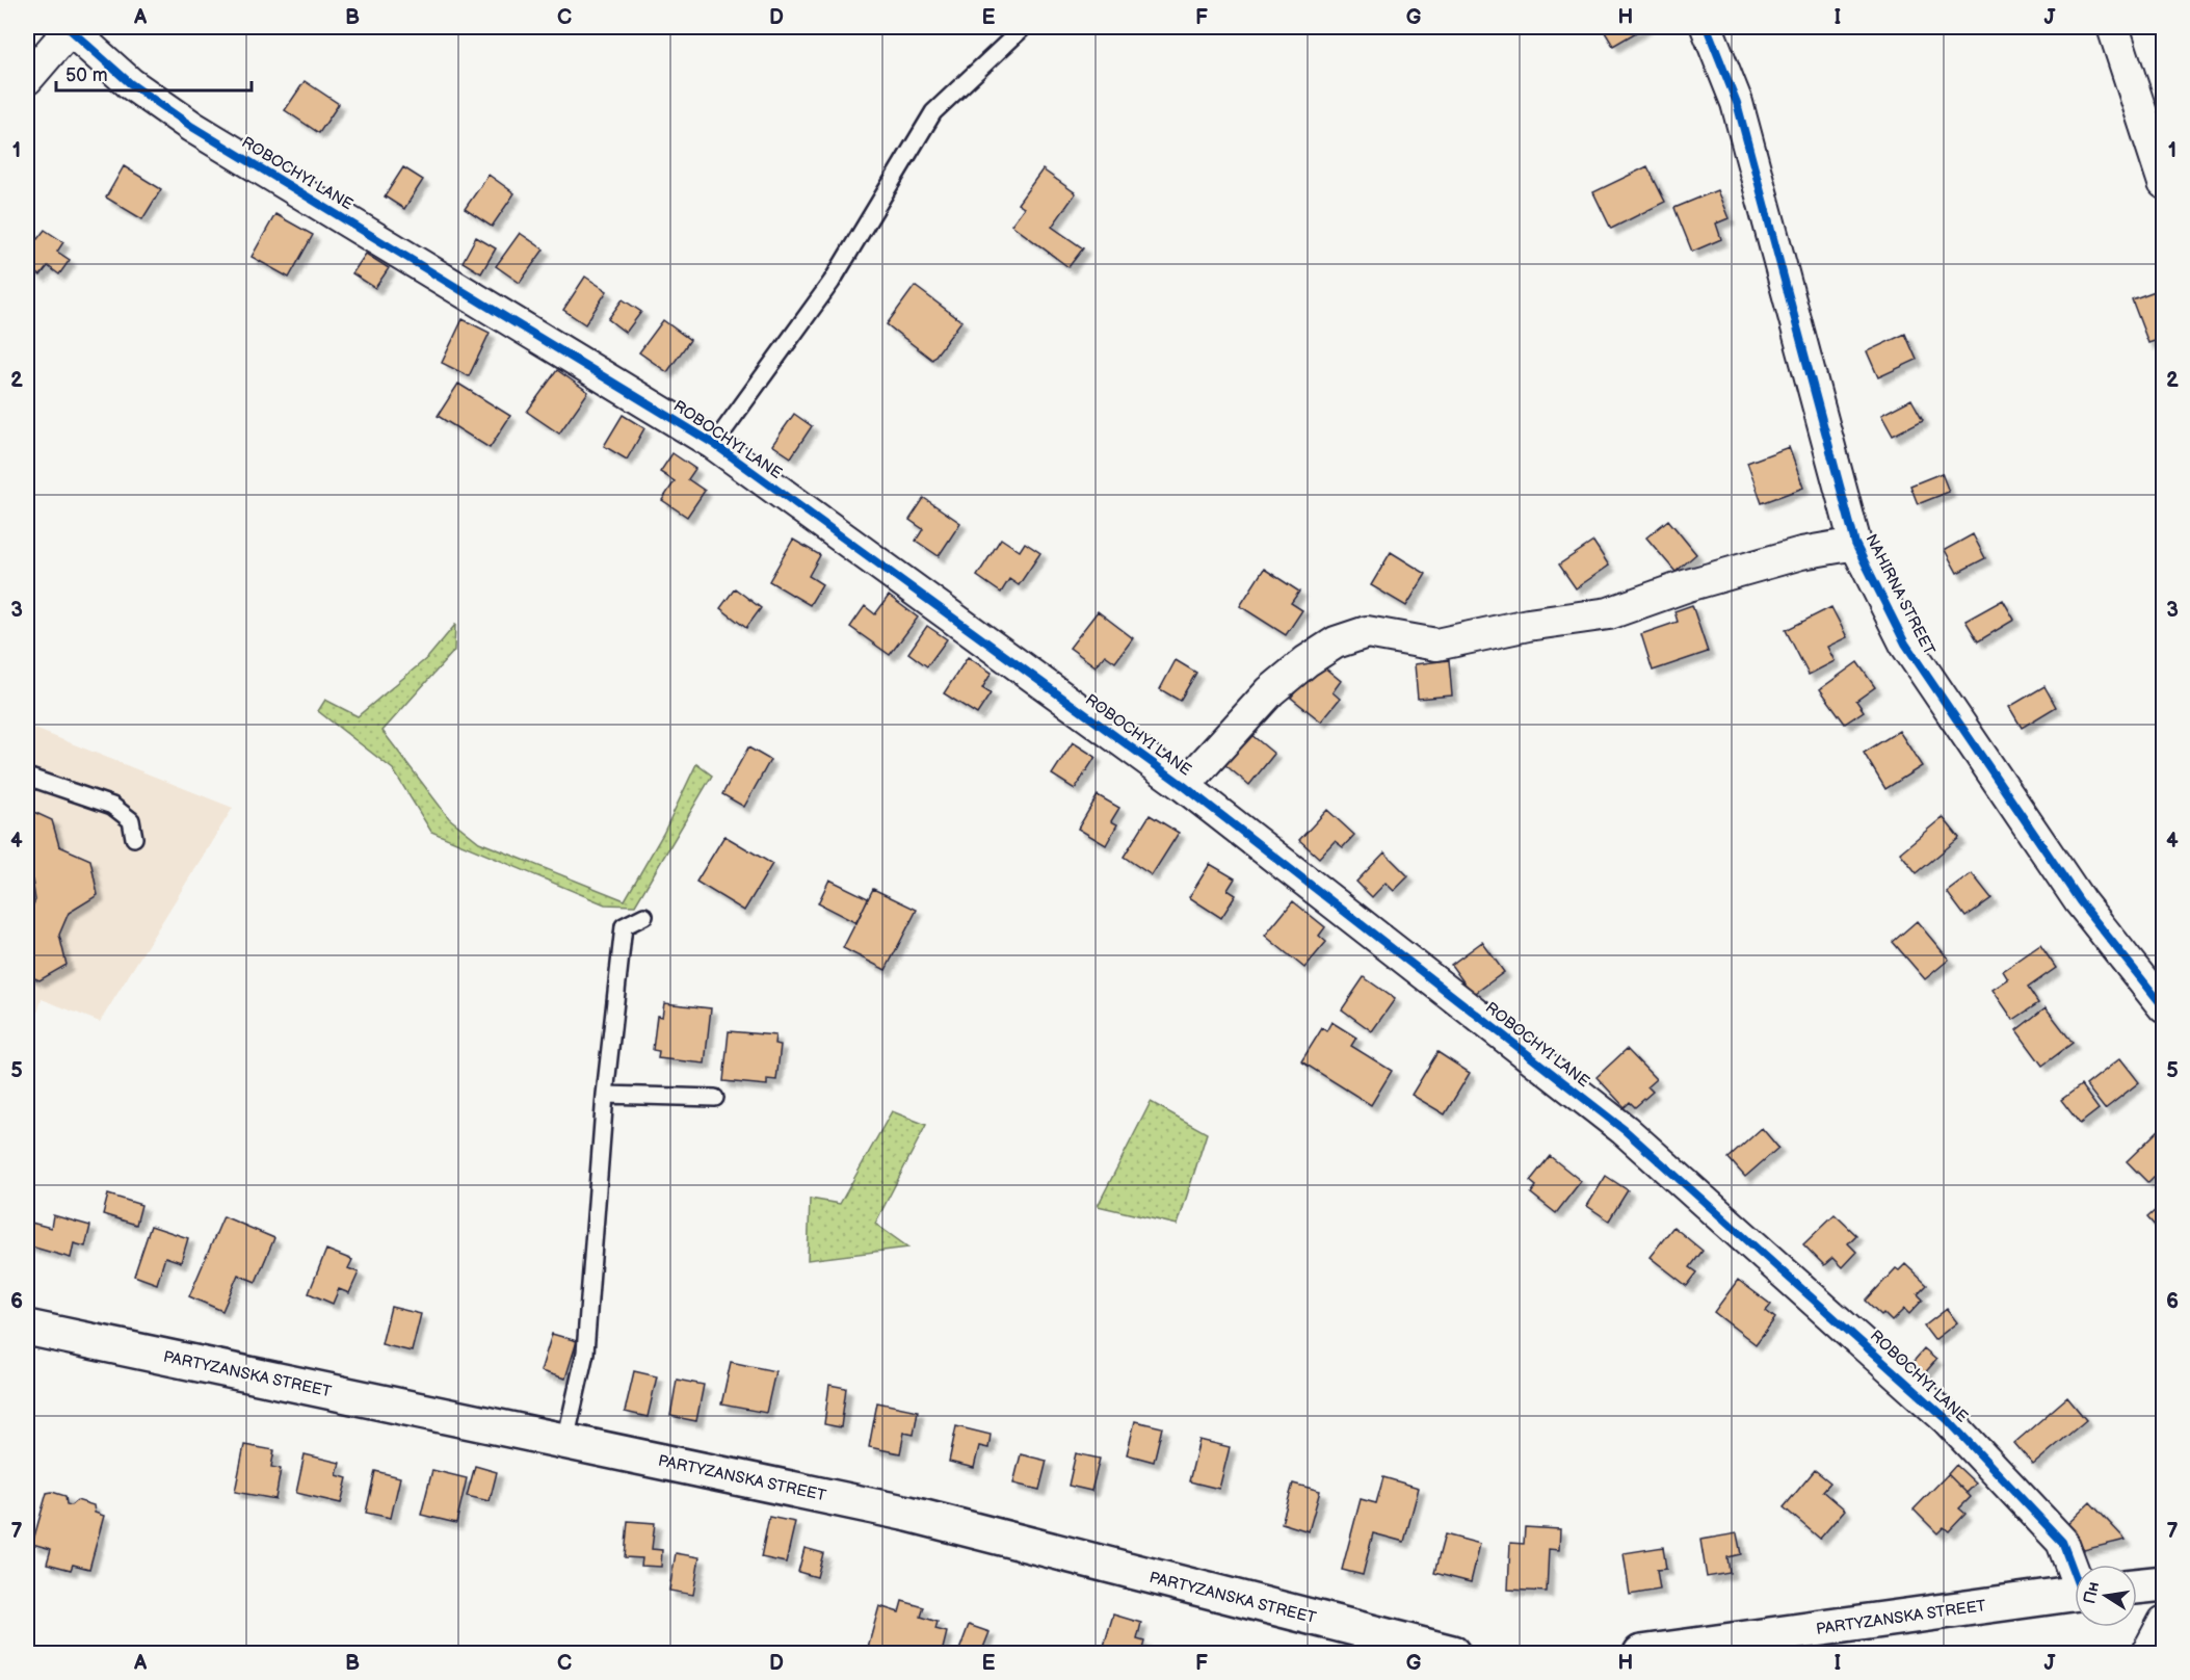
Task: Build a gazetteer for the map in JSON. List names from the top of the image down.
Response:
{
  "streets": {
    "main road": ["PARTYZANSKA STREET"],
    "street": ["ROBOCHYI LANE", "NAHIRNA STREET"]
  },
  "scale_bar": "50 m",
  "north": "left",
  "grid": {
    "columns": [
      "A",
      "B",
      "C",
      "D",
      "E",
      "F",
      "G",
      "H",
      "I",
      "J"
    ],
    "rows": [
      "1",
      "2",
      "3",
      "4",
      "5",
      "6",
      "7"
    ]
  }
}
